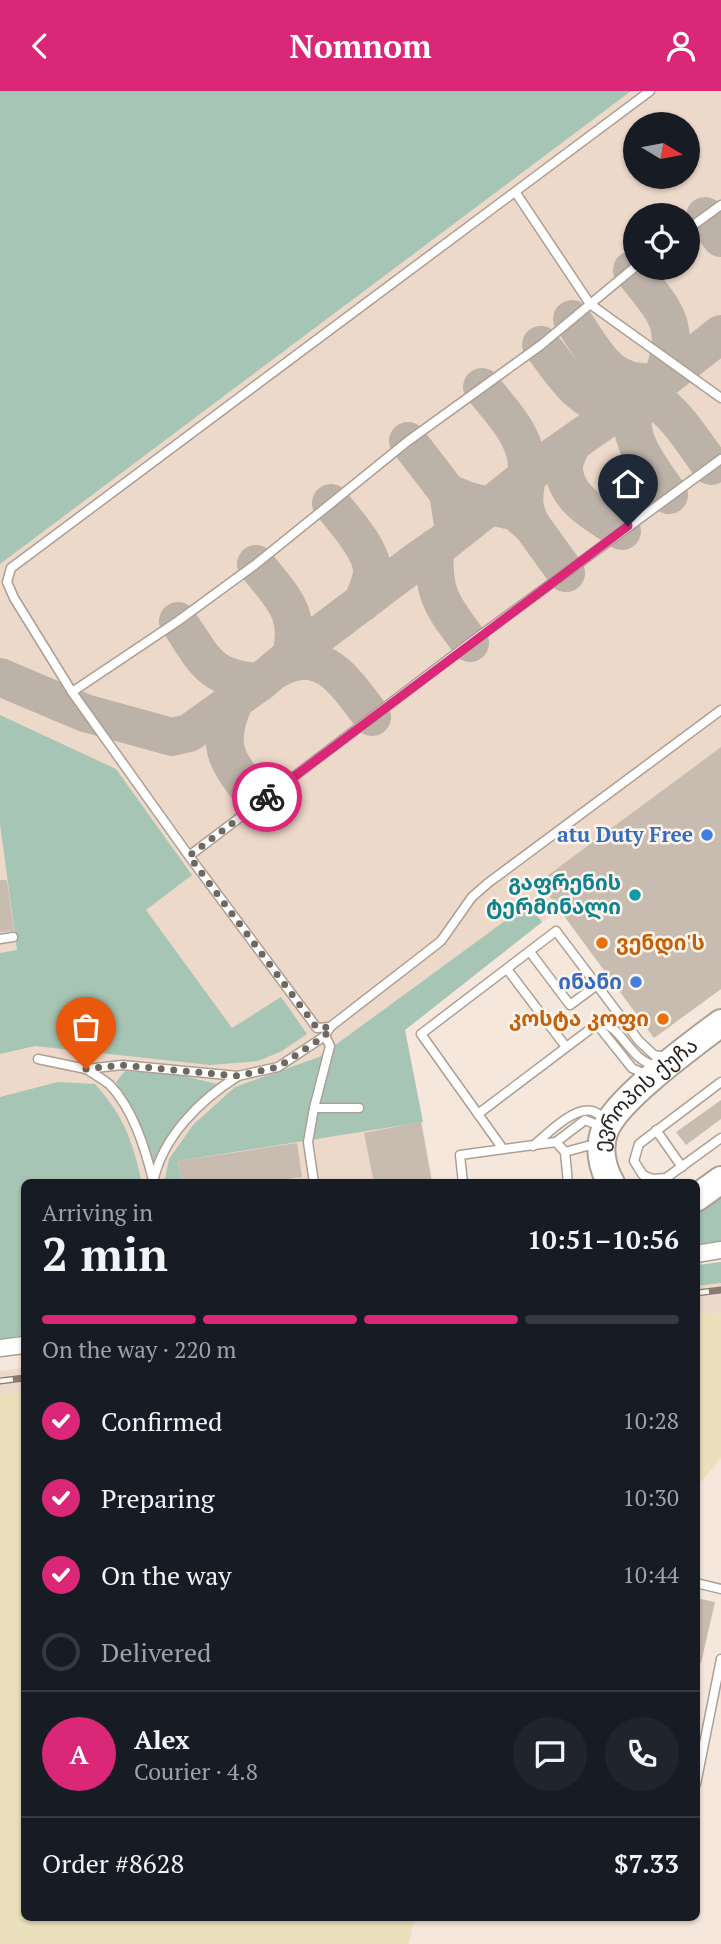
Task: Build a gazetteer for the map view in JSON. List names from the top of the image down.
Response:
{
  "streets": {
    "main road": ["ევროპის ქუჩა"]
  },
  "places": [
    "atu Duty Free",
    "გაფრენის ტერმინალი",
    "ვენდი'ს",
    "ინანი",
    "კოსტა კოფი"
  ],
  "north": "right",
  "page": {
    "header": "Nomnom",
    "heading": ["2 min", "Arriving in", "10:51–10:56"],
    "panel": [
      "Alex",
      "Courier · 4.8",
      "Order #8628",
      "$7.33"
    ],
    "bar": "On the way · 220 m",
    "list": [
      ["Confirmed", "10:28"],
      ["Preparing", "10:30"],
      ["On the way", "10:44"],
      "Delivered"
    ],
    "round": "A"
  }
}
